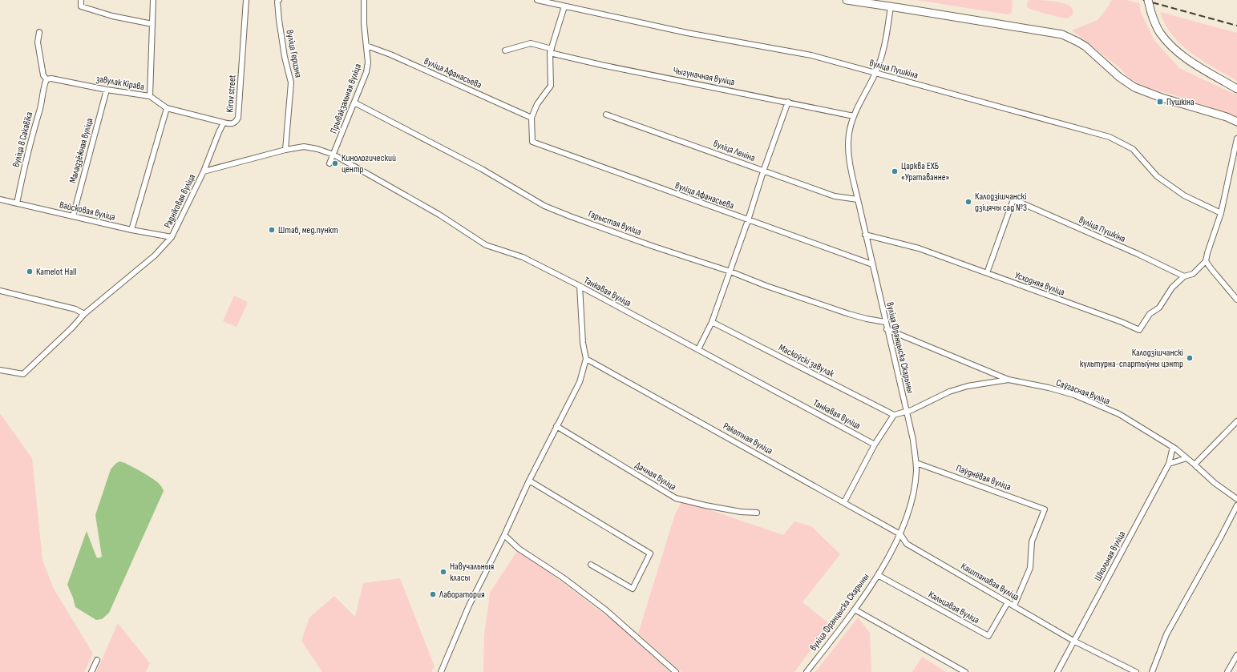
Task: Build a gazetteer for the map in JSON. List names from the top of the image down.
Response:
{
  "streets": {
    "street": [
      "вуліца Герцэна",
      "вуліца Пушкіна",
      "вуліца Афанасьева",
      "Чыгуначная вуліца",
      "завулак Кірава",
      "Kirov street",
      "Прывакзальная вуліца",
      "вуліца 8 Сакавіка",
      "Маладзёжная вуліца",
      "вуліца Леніна",
      "Радніковая вуліца",
      "Вайсковая вуліца",
      "Гарыстая вуліца",
      "Усходняя вуліца",
      "Танкавая вуліца",
      "вуліца Францыска Скарыны",
      "Маскоўскі завулак",
      "Саўгасная вуліца",
      "Ракетная вуліца",
      "Дачная вуліца",
      "Паўднёвая вуліца",
      "Школьная вуліца",
      "Каштанавая вуліца",
      "Кальцавая вуліца"
    ]
  },
  "crossings": [
    ["вуліца Герцэна", "Радніковая вуліца"],
    ["вуліца Пушкіна", "Усходняя вуліца"],
    ["вуліца Пушкіна", "вуліца Францыска Скарыны"],
    ["вуліца Афанасьева", "Прывакзальная вуліца"],
    ["вуліца Афанасьева", "вуліца Францыска Скарыны"],
    ["Чыгуначная вуліца", "вуліца Францыска Скарыны"],
    ["завулак Кірава", "Kirov street"],
    ["завулак Кірава", "вуліца 8 Сакавіка"],
    ["завулак Кірава", "Маладзёжная вуліца"],
    ["Kirov street", "Радніковая вуліца"],
    ["Прывакзальная вуліца", "Радніковая вуліца"],
    ["Прывакзальная вуліца", "Гарыстая вуліца"],
    ["Прывакзальная вуліца", "Танкавая вуліца"],
    ["вуліца 8 Сакавіка", "Вайсковая вуліца"],
    ["Маладзёжная вуліца", "Вайсковая вуліца"],
    ["вуліца Леніна", "вуліца Францыска Скарыны"],
    ["Радніковая вуліца", "Вайсковая вуліца"],
    ["Радніковая вуліца", "Танкавая вуліца"],
    ["Гарыстая вуліца", "вуліца Францыска Скарыны"],
    ["Усходняя вуліца", "вуліца Францыска Скарыны"],
    ["вуліца Францыска Скарыны", "Саўгасная вуліца"],
    ["вуліца Францыска Скарыны", "Ракетная вуліца"],
    ["вуліца Францыска Скарыны", "Паўднёвая вуліца"],
    ["вуліца Францыска Скарыны", "Каштанавая вуліца"],
    ["вуліца Францыска Скарыны", "Кальцавая вуліца"],
    ["Саўгасная вуліца", "Школьная вуліца"],
    ["Ракетная вуліца", "Каштанавая вуліца"],
    ["Паўднёвая вуліца", "Каштанавая вуліца"],
    ["Школьная вуліца", "Каштанавая вуліца"],
    ["Каштанавая вуліца", "Кальцавая вуліца"]
  ],
  "places": {
    "transit": ["Пушкіна"],
    "other": [
      "Кинологический центр",
      "Царква ЕХБ «Уратаванне»",
      "Калодзішчанскі дзіцячы сад №3",
      "Штаб, мeд.пункт",
      "Kamelot Hall",
      "Калодзішчанскі культурна-спартыўны цэнтр",
      "Навучальныя класы",
      "Лаборатория"
    ]
  }
}
